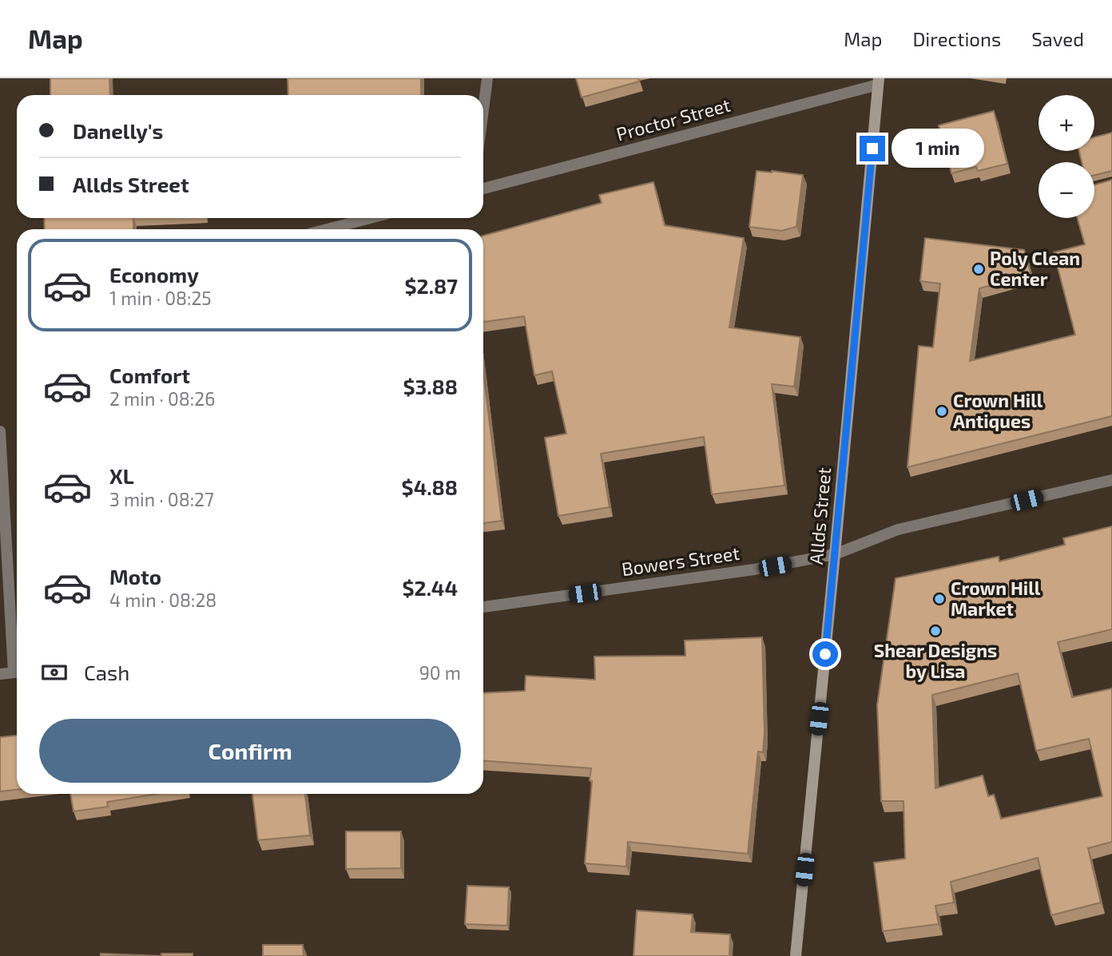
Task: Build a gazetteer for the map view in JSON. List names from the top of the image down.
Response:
{
  "streets": {
    "street": ["Proctor Street", "Allds Street", "Bowers Street"]
  },
  "crossings": [
    ["Proctor Street", "Allds Street"],
    ["Allds Street", "Bowers Street"]
  ],
  "places": [
    "Poly Clean Center",
    "Crown Hill Antiques",
    "Crown Hill Market",
    "Shear Designs by Lisa"
  ],
  "page": {
    "header": "Map",
    "nav": ["Map", "Directions", "Saved"],
    "map_buttons": ["+", "−"],
    "banner": ["Danelly's", "Allds Street"],
    "bubble": "1 min",
    "list": [
      {
        "name": "Economy",
        "note": "1 min · 08:25",
        "value": "$2.87"
      },
      {
        "name": "Comfort",
        "note": "2 min · 08:26",
        "value": "$3.88"
      },
      {
        "name": "XL",
        "note": "3 min · 08:27",
        "value": "$4.88"
      },
      {
        "name": "Moto",
        "note": "4 min · 08:28",
        "value": "$2.44"
      }
    ],
    "pay": ["Cash", "90 m"],
    "buttons": "Confirm"
  }
}
